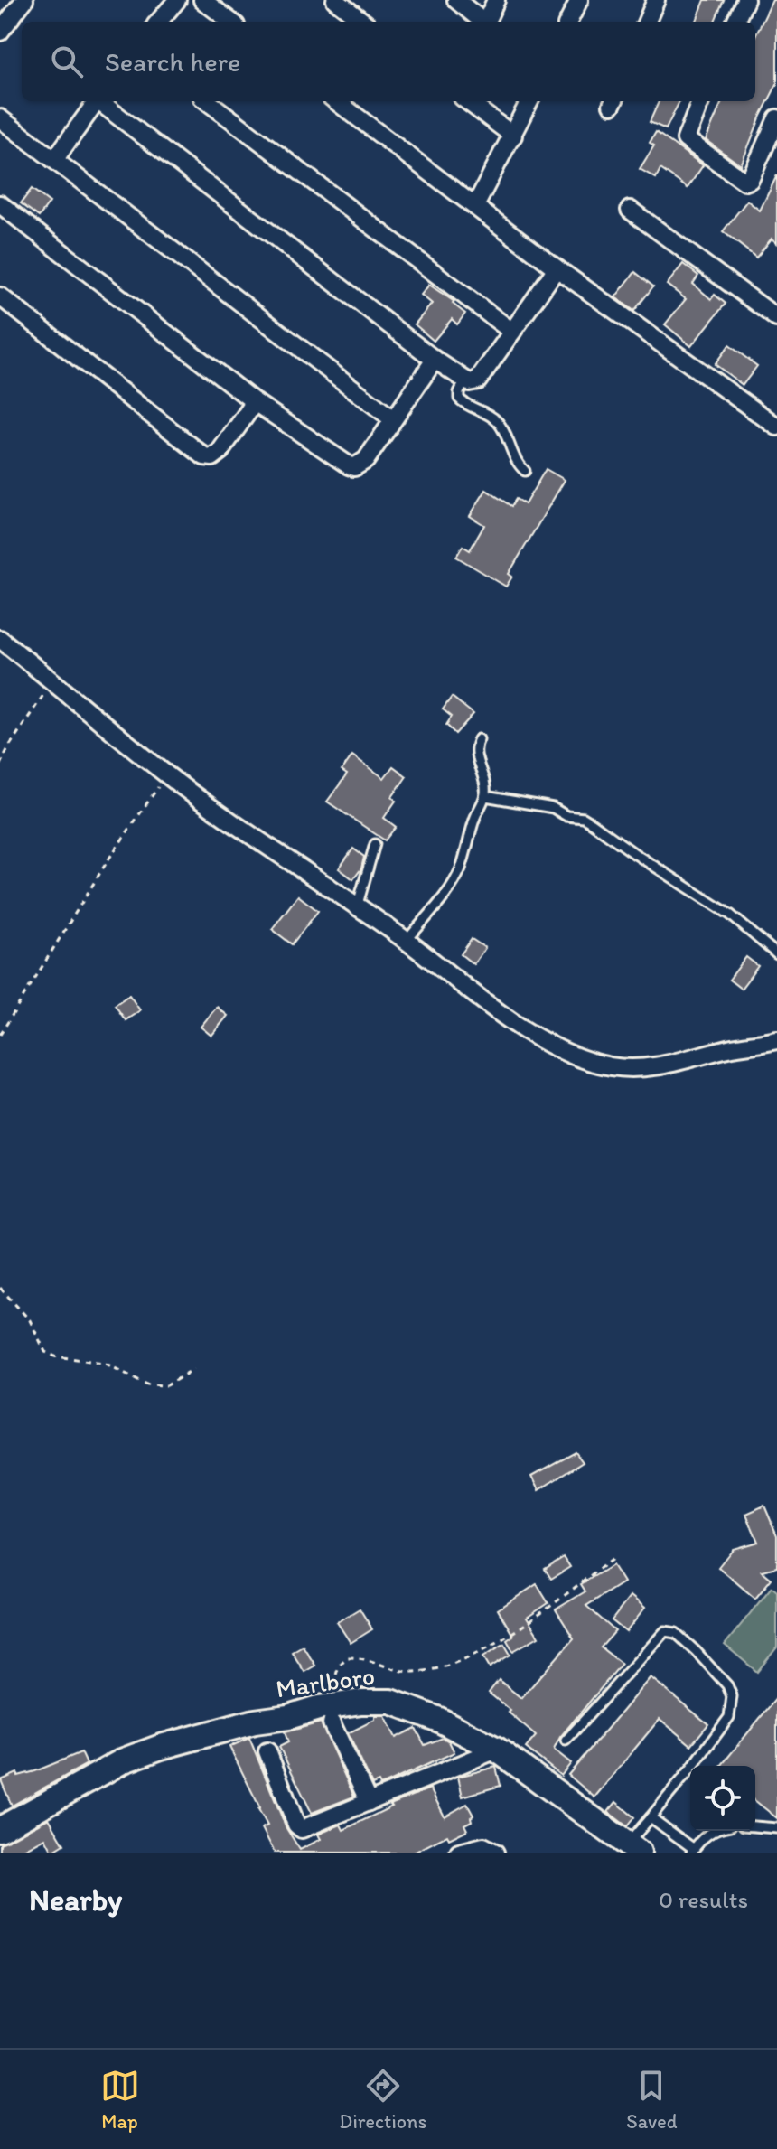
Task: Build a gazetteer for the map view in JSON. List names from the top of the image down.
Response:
{
  "streets": {
    "street": ["Marlboro"]
  },
  "page": {
    "search": "Search here",
    "heading": ["Nearby", "0 results"],
    "nav": ["Map", "Directions", "Saved"]
  }
}
